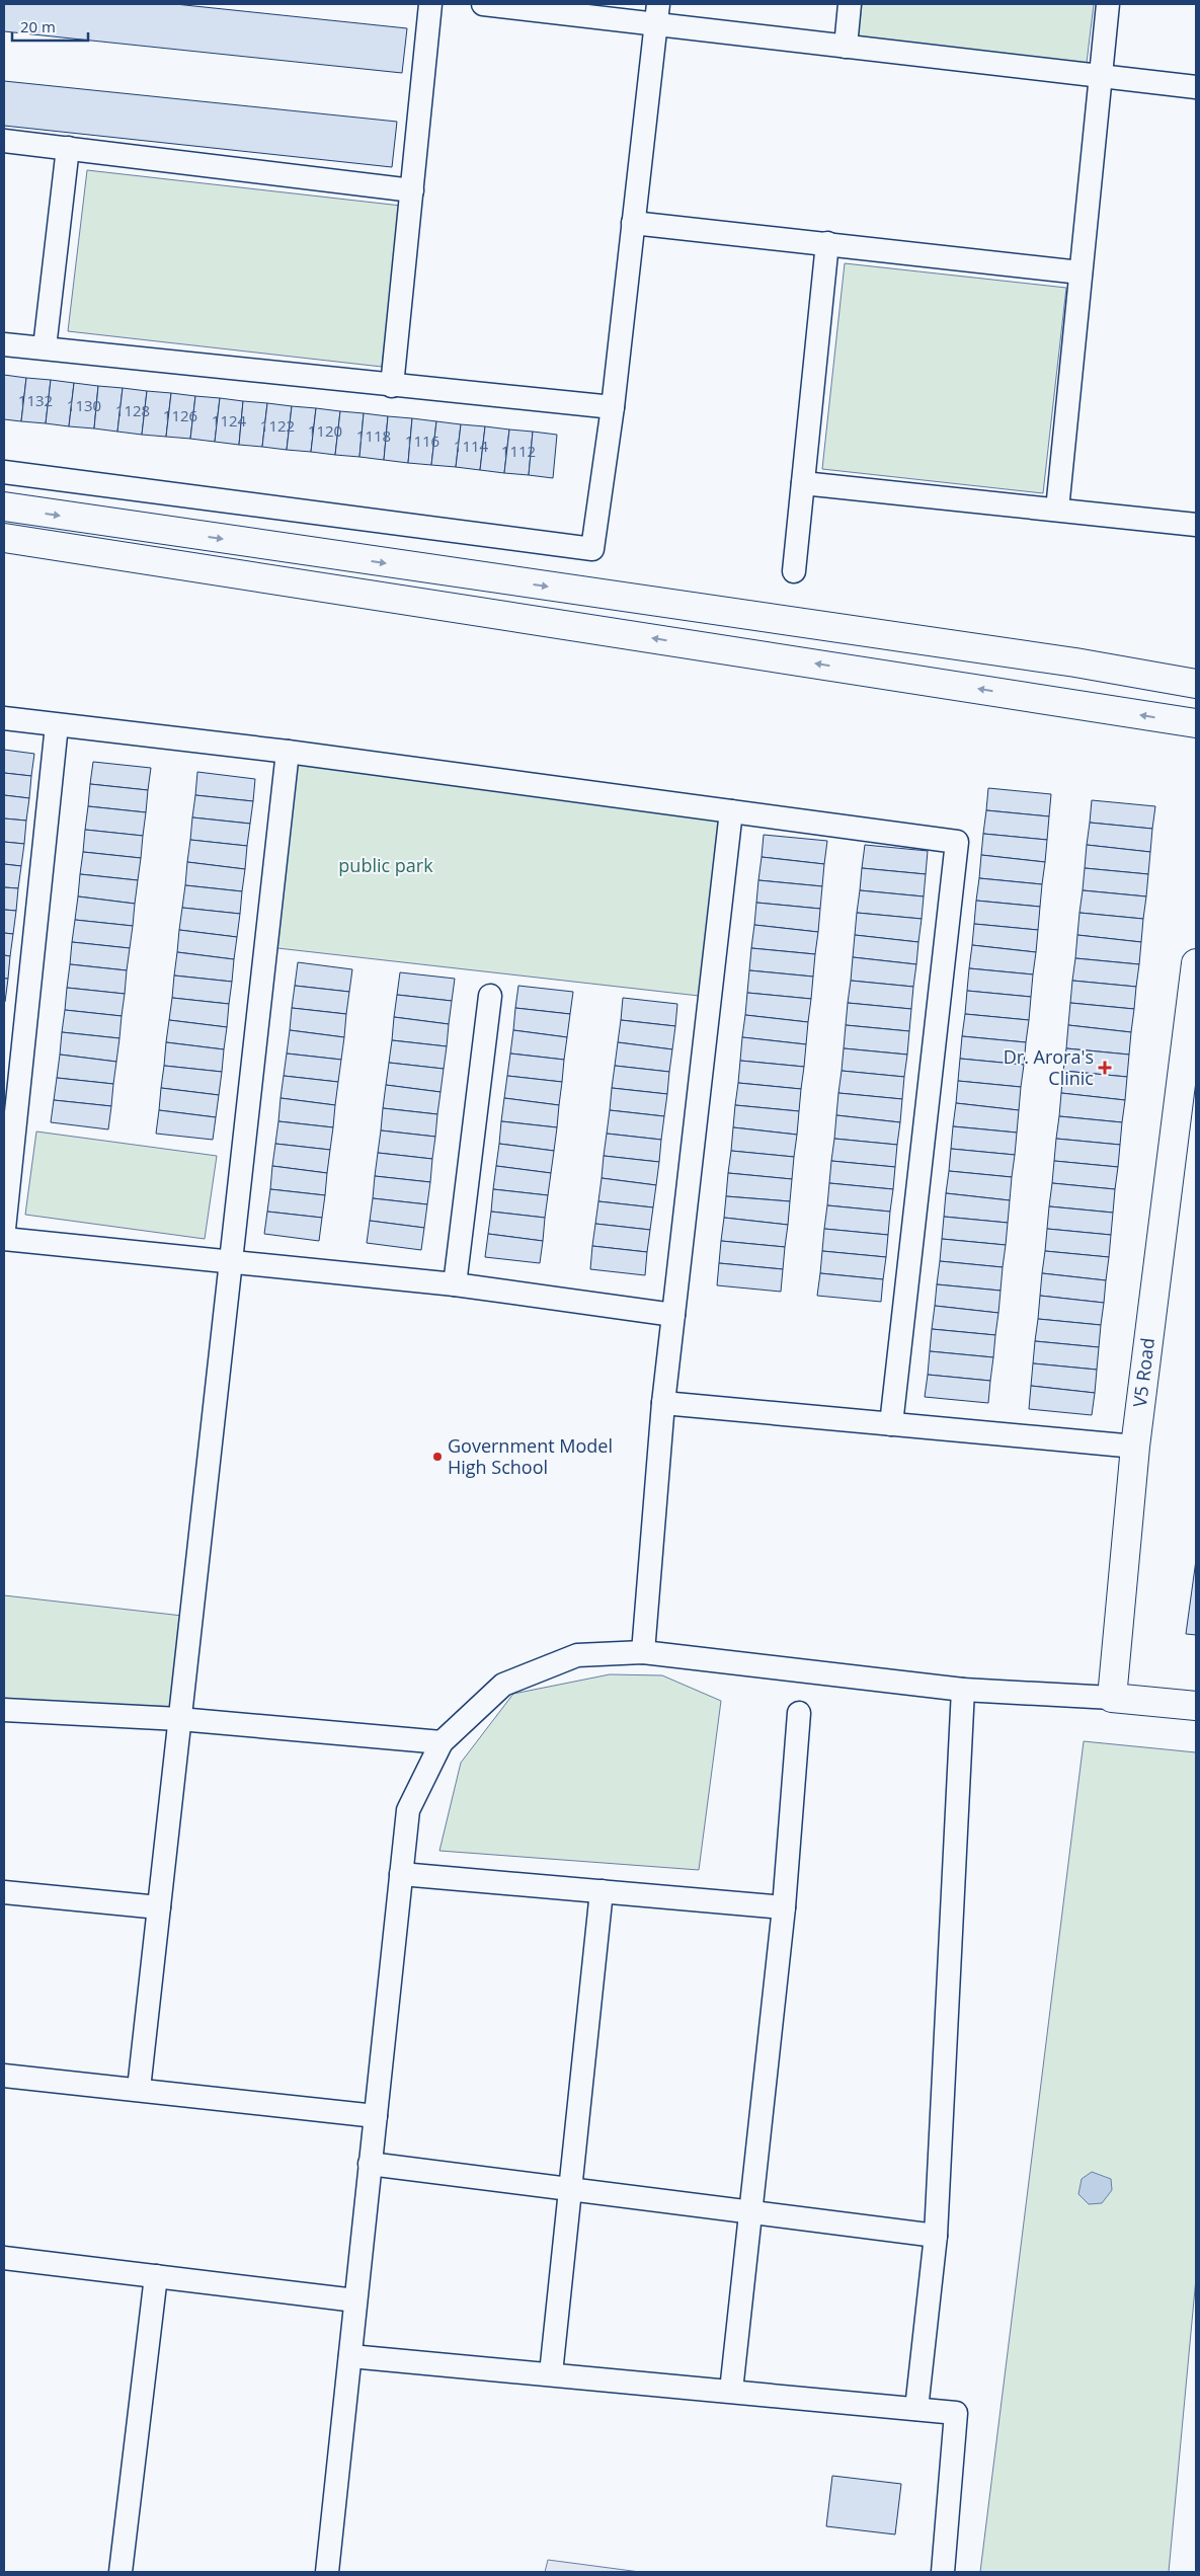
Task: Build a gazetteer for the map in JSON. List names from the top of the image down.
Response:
{
  "streets": {
    "main road": ["V5 Road"]
  },
  "parks": ["public park"],
  "places": {
    "health": ["Dr. Arora's Clinic"],
    "other": ["Government Model High School"]
  },
  "house_numbers": [
    "1132",
    "1130",
    "1128",
    "1126",
    "1124",
    "1122",
    "1120",
    "1118",
    "1116",
    "1114",
    "1112"
  ],
  "scale_bar": "20 m"
}
